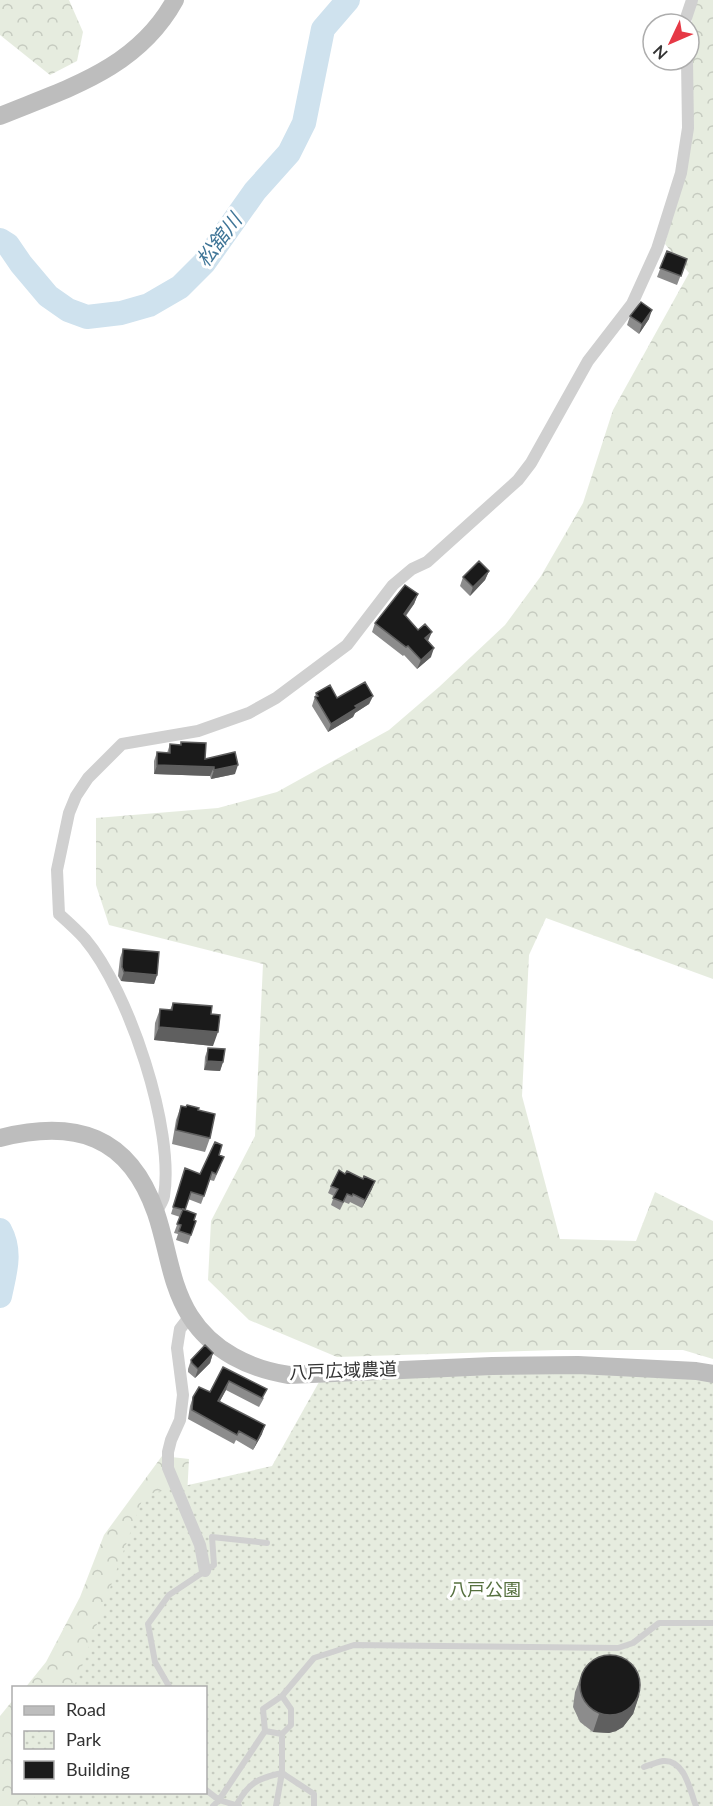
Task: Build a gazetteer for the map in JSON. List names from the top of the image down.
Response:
{
  "streets": {
    "street": ["八戸広域農道"]
  },
  "water": ["松舘川"],
  "parks": ["八戸公園"],
  "legend": ["Road", "Park", "Building"],
  "north": "bottom left"
}
